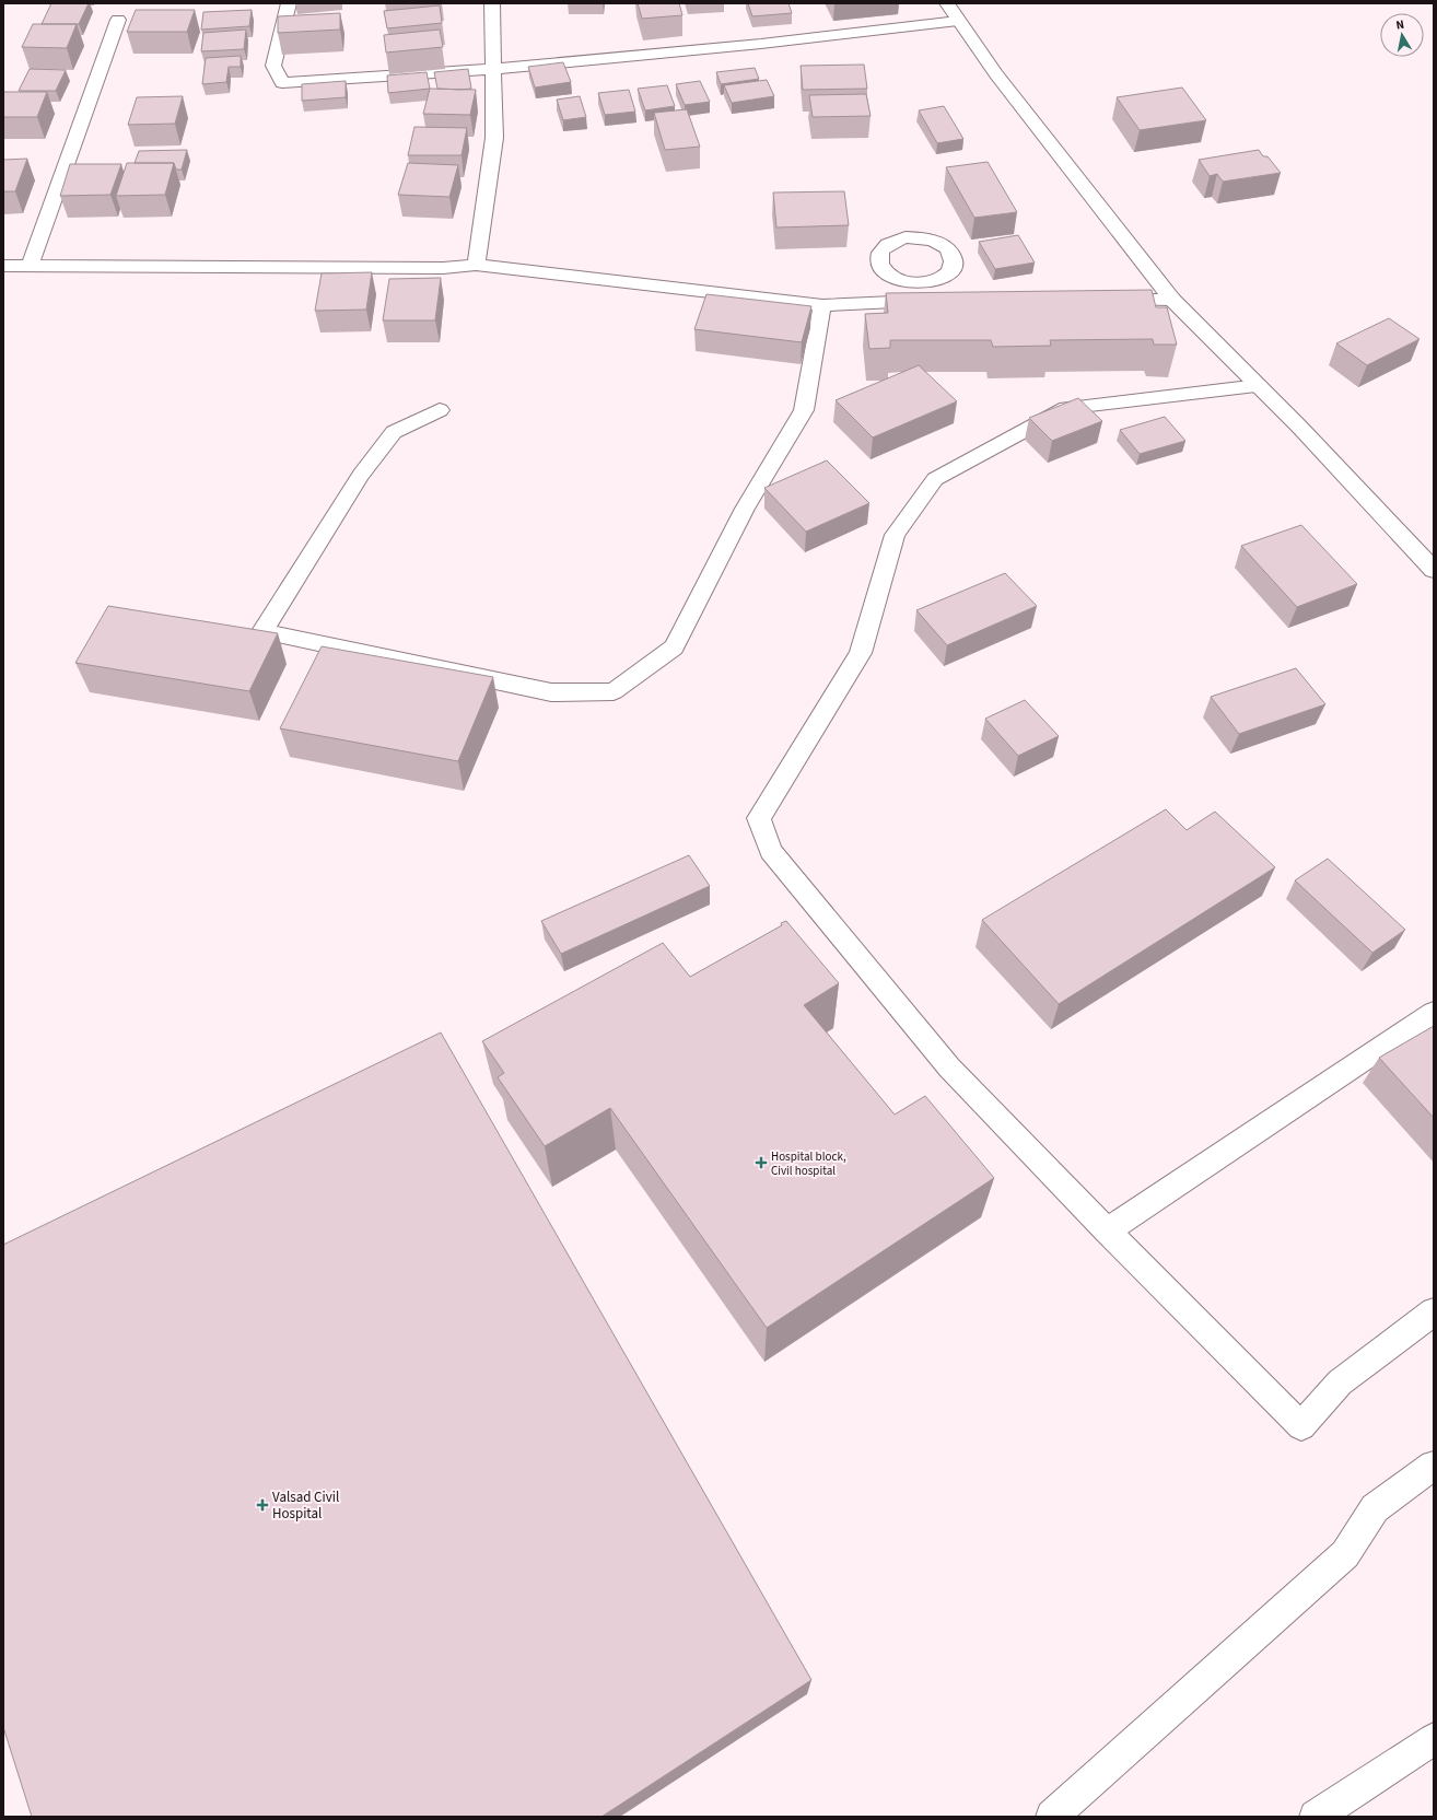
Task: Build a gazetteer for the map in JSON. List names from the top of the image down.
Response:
{
  "places": {
    "health": ["Hospital block, Civil hospital", "Valsad Civil Hospital"]
  },
  "north": "top"
}
